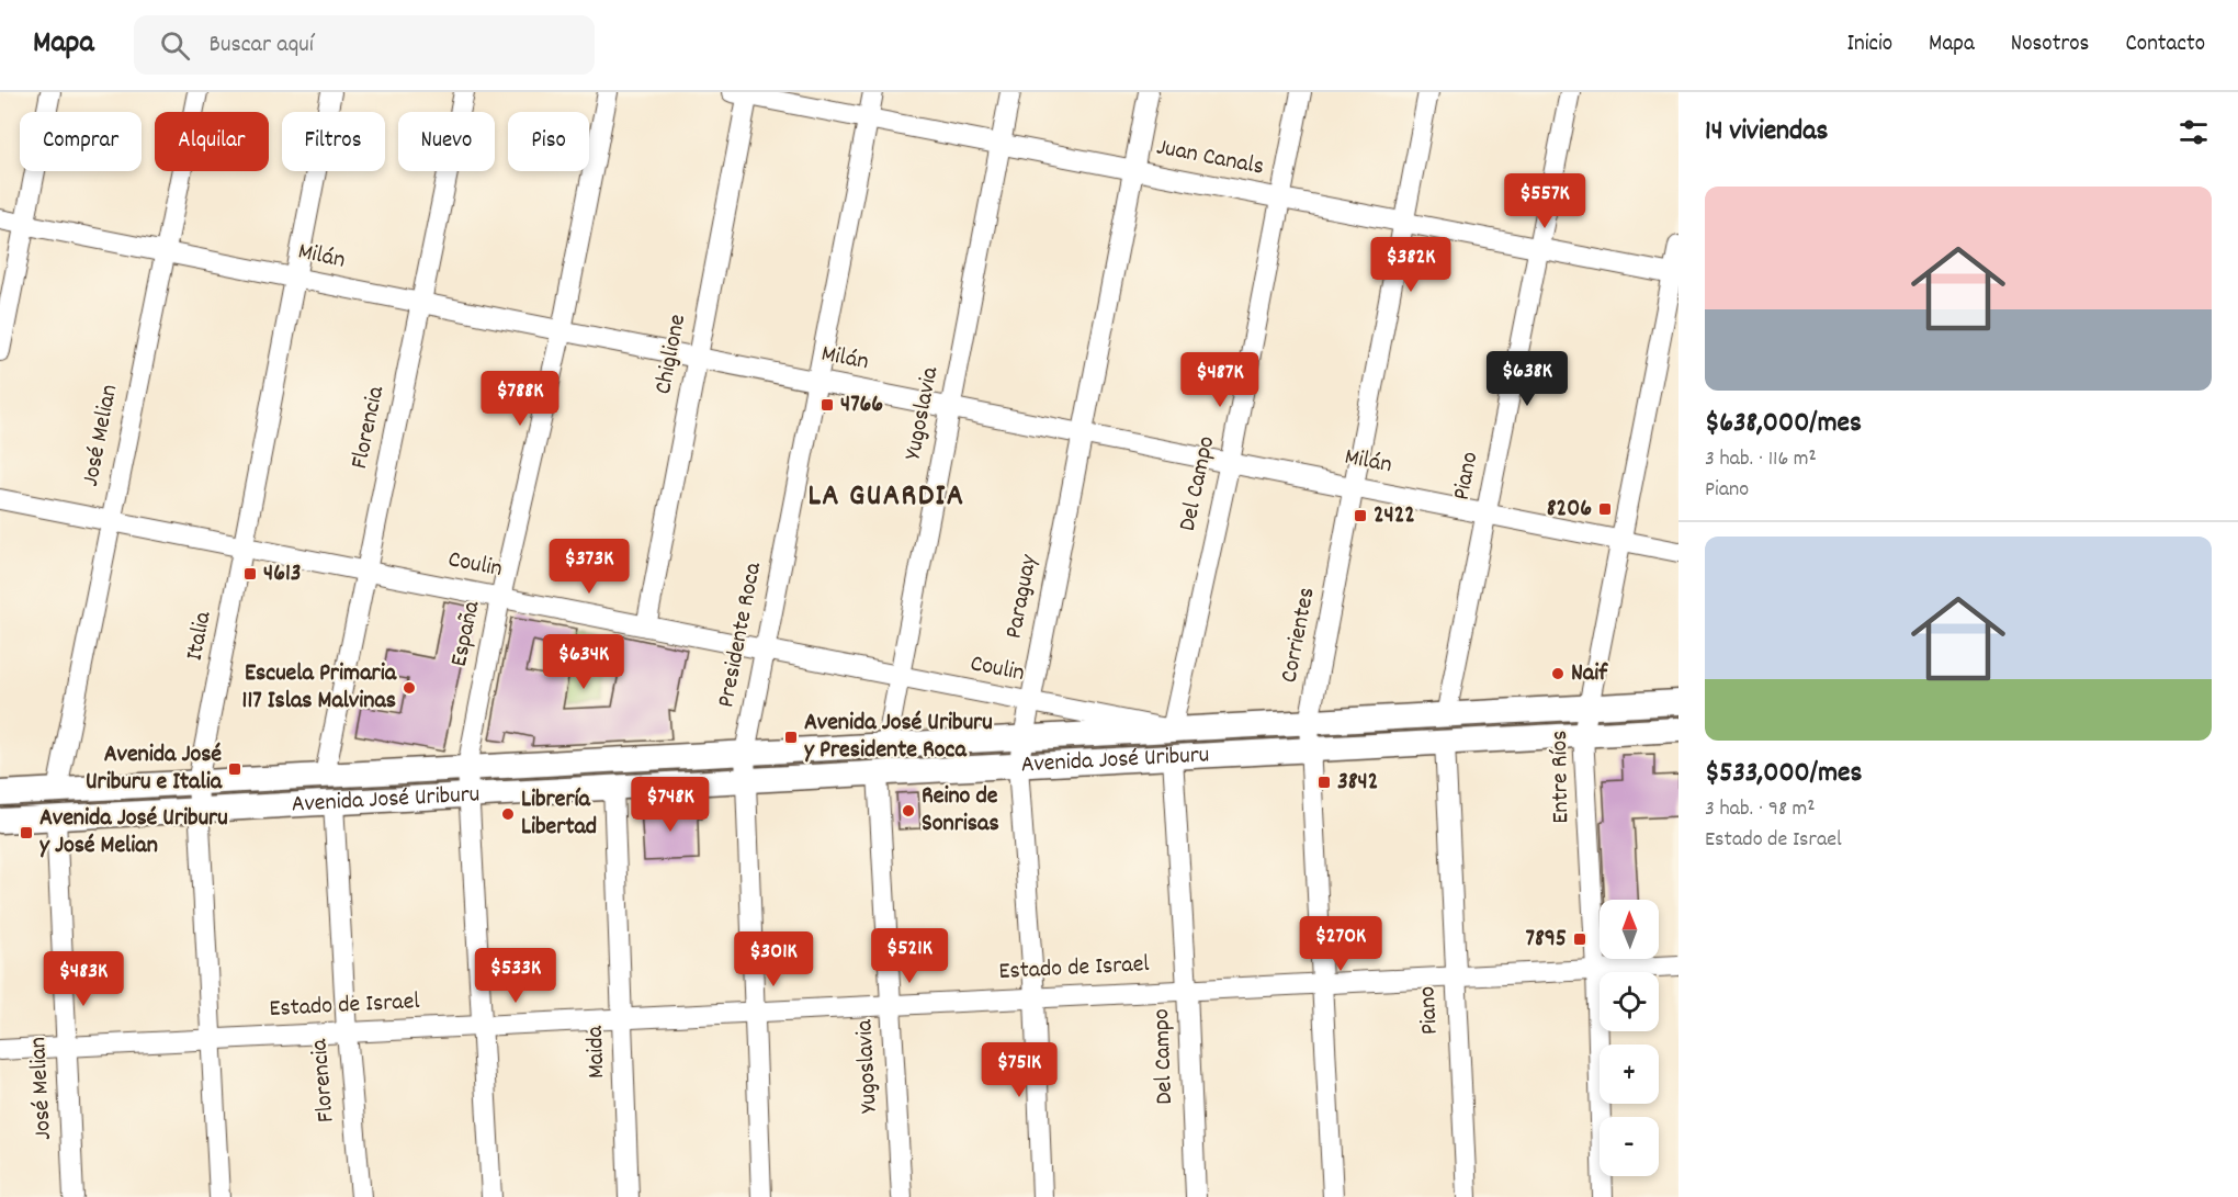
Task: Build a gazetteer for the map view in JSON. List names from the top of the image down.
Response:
{
  "streets": {
    "main road": ["Avenida José Uriburu"],
    "street": [
      "Juan Canals",
      "Milán",
      "Chiglione",
      "Yugoslavia",
      "Florencia",
      "José Melian",
      "Piano",
      "Del Campo",
      "Coulin",
      "Paraguay",
      "España",
      "Presidente Roca",
      "Corrientes",
      "Italia",
      "Entre Ríos",
      "Estado de Israel",
      "Maida"
    ]
  },
  "crossings": [
    ["Juan Canals", "Chiglione"],
    ["Juan Canals", "Yugoslavia"],
    ["Juan Canals", "Piano"],
    ["Juan Canals", "Del Campo"],
    ["Juan Canals", "Paraguay"],
    ["Juan Canals", "Presidente Roca"],
    ["Juan Canals", "Corrientes"],
    ["Juan Canals", "Entre Ríos"],
    ["Milán", "Chiglione"],
    ["Milán", "Yugoslavia"],
    ["Milán", "Florencia"],
    ["Milán", "José Melian"],
    ["Milán", "Piano"],
    ["Milán", "Del Campo"],
    ["Milán", "Paraguay"],
    ["Milán", "España"],
    ["Milán", "Presidente Roca"],
    ["Milán", "Corrientes"],
    ["Milán", "Italia"],
    ["Milán", "Entre Ríos"],
    ["Chiglione", "Coulin"],
    ["Yugoslavia", "Coulin"],
    ["Yugoslavia", "Avenida José Uriburu"],
    ["Yugoslavia", "Estado de Israel"],
    ["Florencia", "Coulin"],
    ["Florencia", "Avenida José Uriburu"],
    ["Florencia", "Estado de Israel"],
    ["José Melian", "Coulin"],
    ["José Melian", "Avenida José Uriburu"],
    ["José Melian", "Estado de Israel"],
    ["Piano", "Avenida José Uriburu"],
    ["Piano", "Estado de Israel"],
    ["Del Campo", "Coulin"],
    ["Del Campo", "Avenida José Uriburu"],
    ["Del Campo", "Estado de Israel"],
    ["Coulin", "Paraguay"],
    ["Coulin", "España"],
    ["Coulin", "Presidente Roca"],
    ["Coulin", "Italia"],
    ["Coulin", "Avenida José Uriburu"],
    ["Paraguay", "Avenida José Uriburu"],
    ["Paraguay", "Estado de Israel"],
    ["España", "Avenida José Uriburu"],
    ["España", "Estado de Israel"],
    ["Presidente Roca", "Avenida José Uriburu"],
    ["Presidente Roca", "Estado de Israel"],
    ["Corrientes", "Avenida José Uriburu"],
    ["Corrientes", "Estado de Israel"],
    ["Italia", "Avenida José Uriburu"],
    ["Italia", "Estado de Israel"],
    ["Avenida José Uriburu", "Entre Ríos"],
    ["Avenida José Uriburu", "Maida"],
    ["Entre Ríos", "Estado de Israel"],
    ["Estado de Israel", "Maida"]
  ],
  "districts": ["LA GUARDIA"],
  "places": {
    "transit": [
      "4766",
      "8206",
      "2422",
      "4613",
      "Avenida José Uriburu y Presidente Roca",
      "Avenida José Uriburu e Italia",
      "3842",
      "Avenida José Uriburu y José Melian",
      "7895"
    ],
    "other": [
      "Naif",
      "Escuela Primaria 117 Islas Malvinas",
      "Reino de Sonrisas",
      "Librería Libertad"
    ]
  },
  "north": "top",
  "page": {
    "header": "Mapa",
    "search": "Buscar aquí",
    "nav": [
      "Inicio",
      "Mapa",
      "Nosotros",
      "Contacto"
    ],
    "heading": "14 viviendas",
    "chip": [
      "Comprar",
      "Alquilar",
      "Filtros",
      "Nuevo",
      "Piso"
    ],
    "list": [
      {
        "name": "$638,000/mes",
        "note": "3 hab. · 116 m² · Piano"
      },
      {
        "name": "$533,000/mes",
        "note": "3 hab. · 98 m² · Estado de Israel"
      }
    ],
    "price": [
      "$557K",
      "$382K",
      "$638K",
      "$487K",
      "$788K",
      "$373K",
      "$634K",
      "$748K",
      "$270K",
      "$521K",
      "$301K",
      "$533K",
      "$483K",
      "$751K"
    ],
    "map_buttons": ["+", "−"]
  }
}
